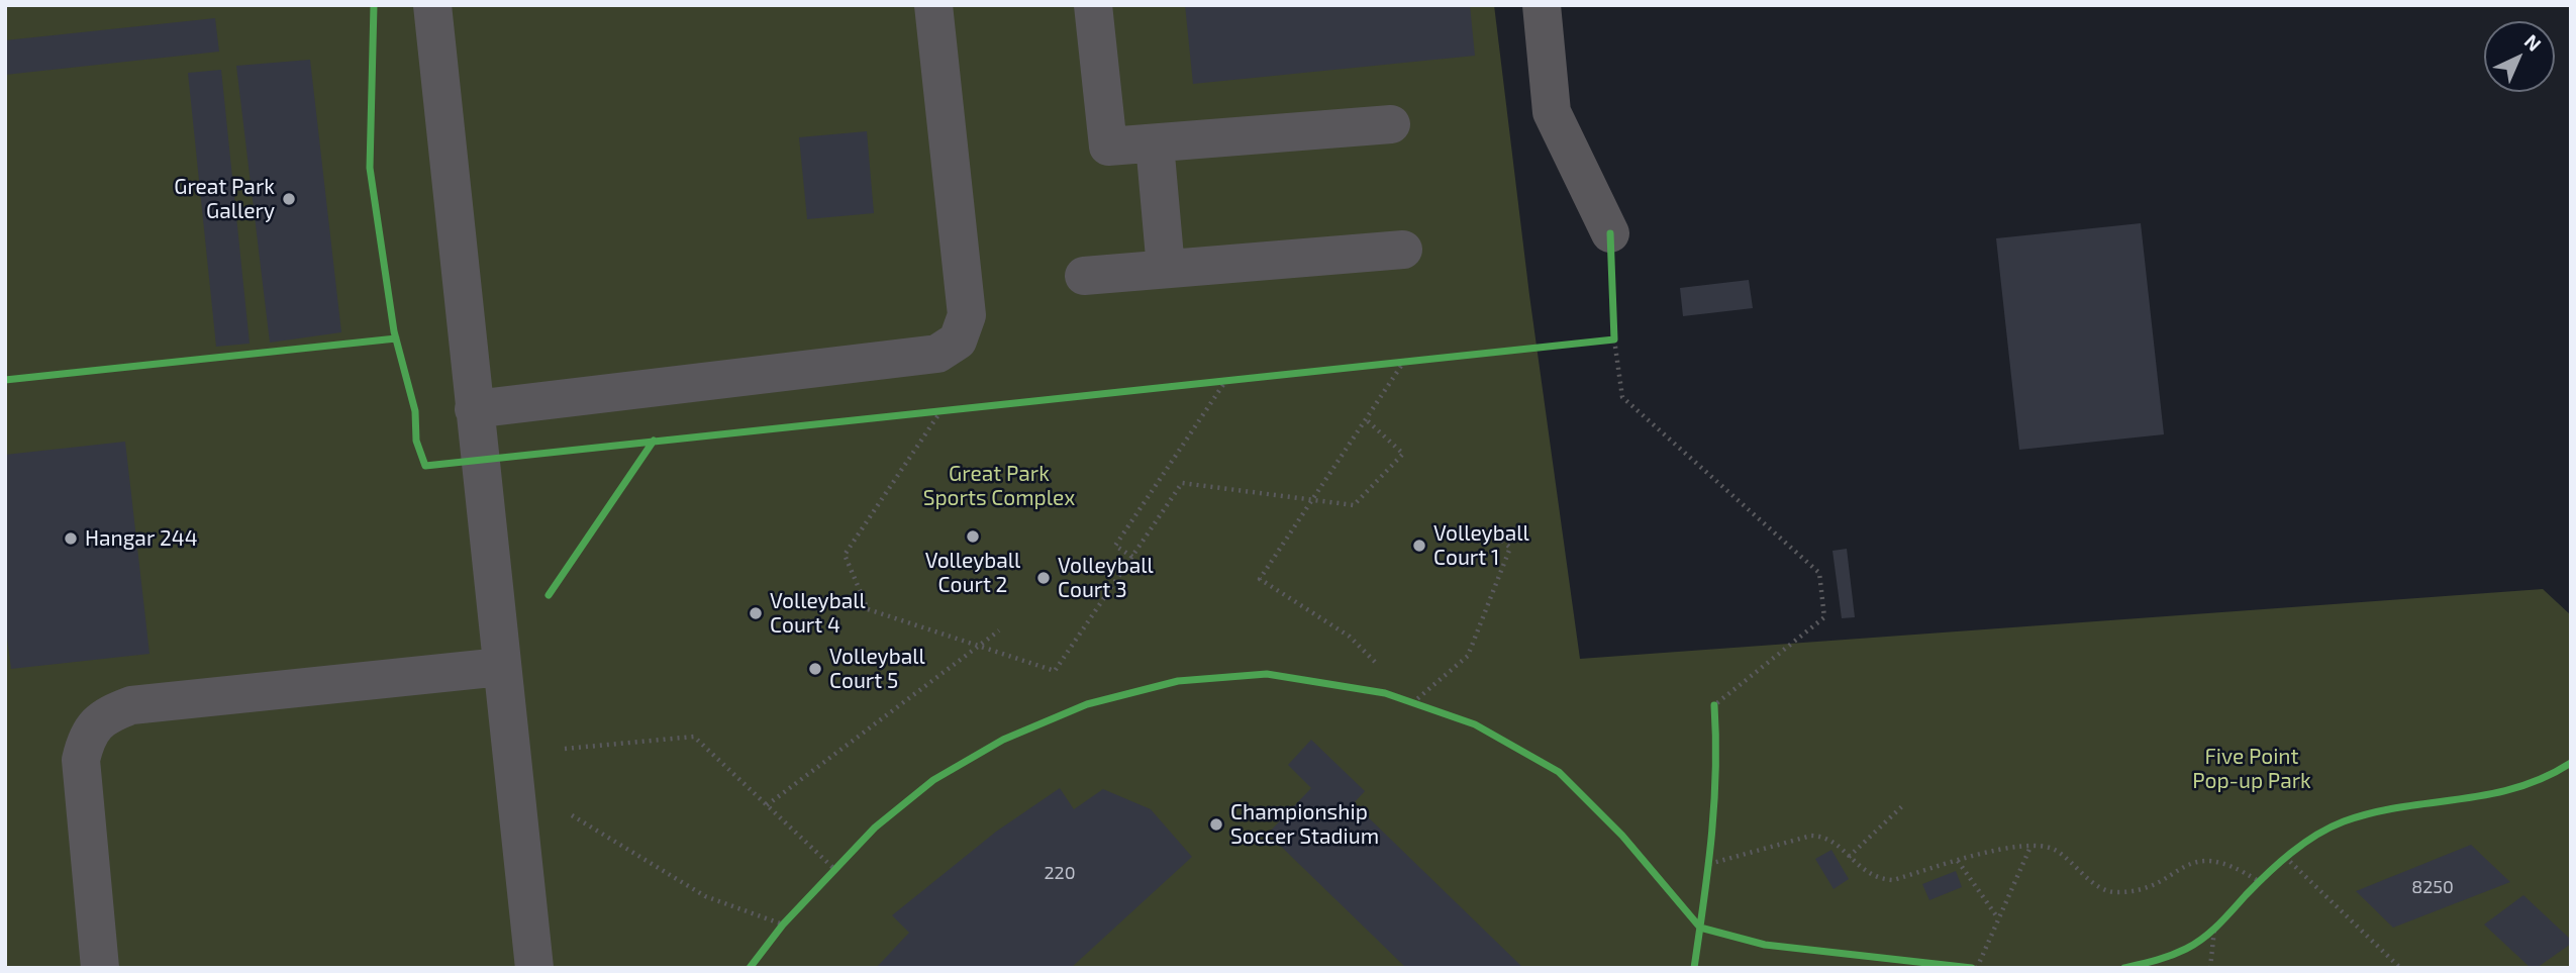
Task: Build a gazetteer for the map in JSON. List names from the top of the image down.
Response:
{
  "parks": ["Great Park Sports Complex", "Five Point Pop-up Park"],
  "places": [
    "Great Park Gallery",
    "Volleyball Court 2",
    "Hangar 244",
    "Volleyball Court 1",
    "Volleyball Court 3",
    "Volleyball Court 4",
    "Volleyball Court 5",
    "Championship Soccer Stadium"
  ],
  "house_numbers": ["220", "8250"],
  "north": "top right"
}
